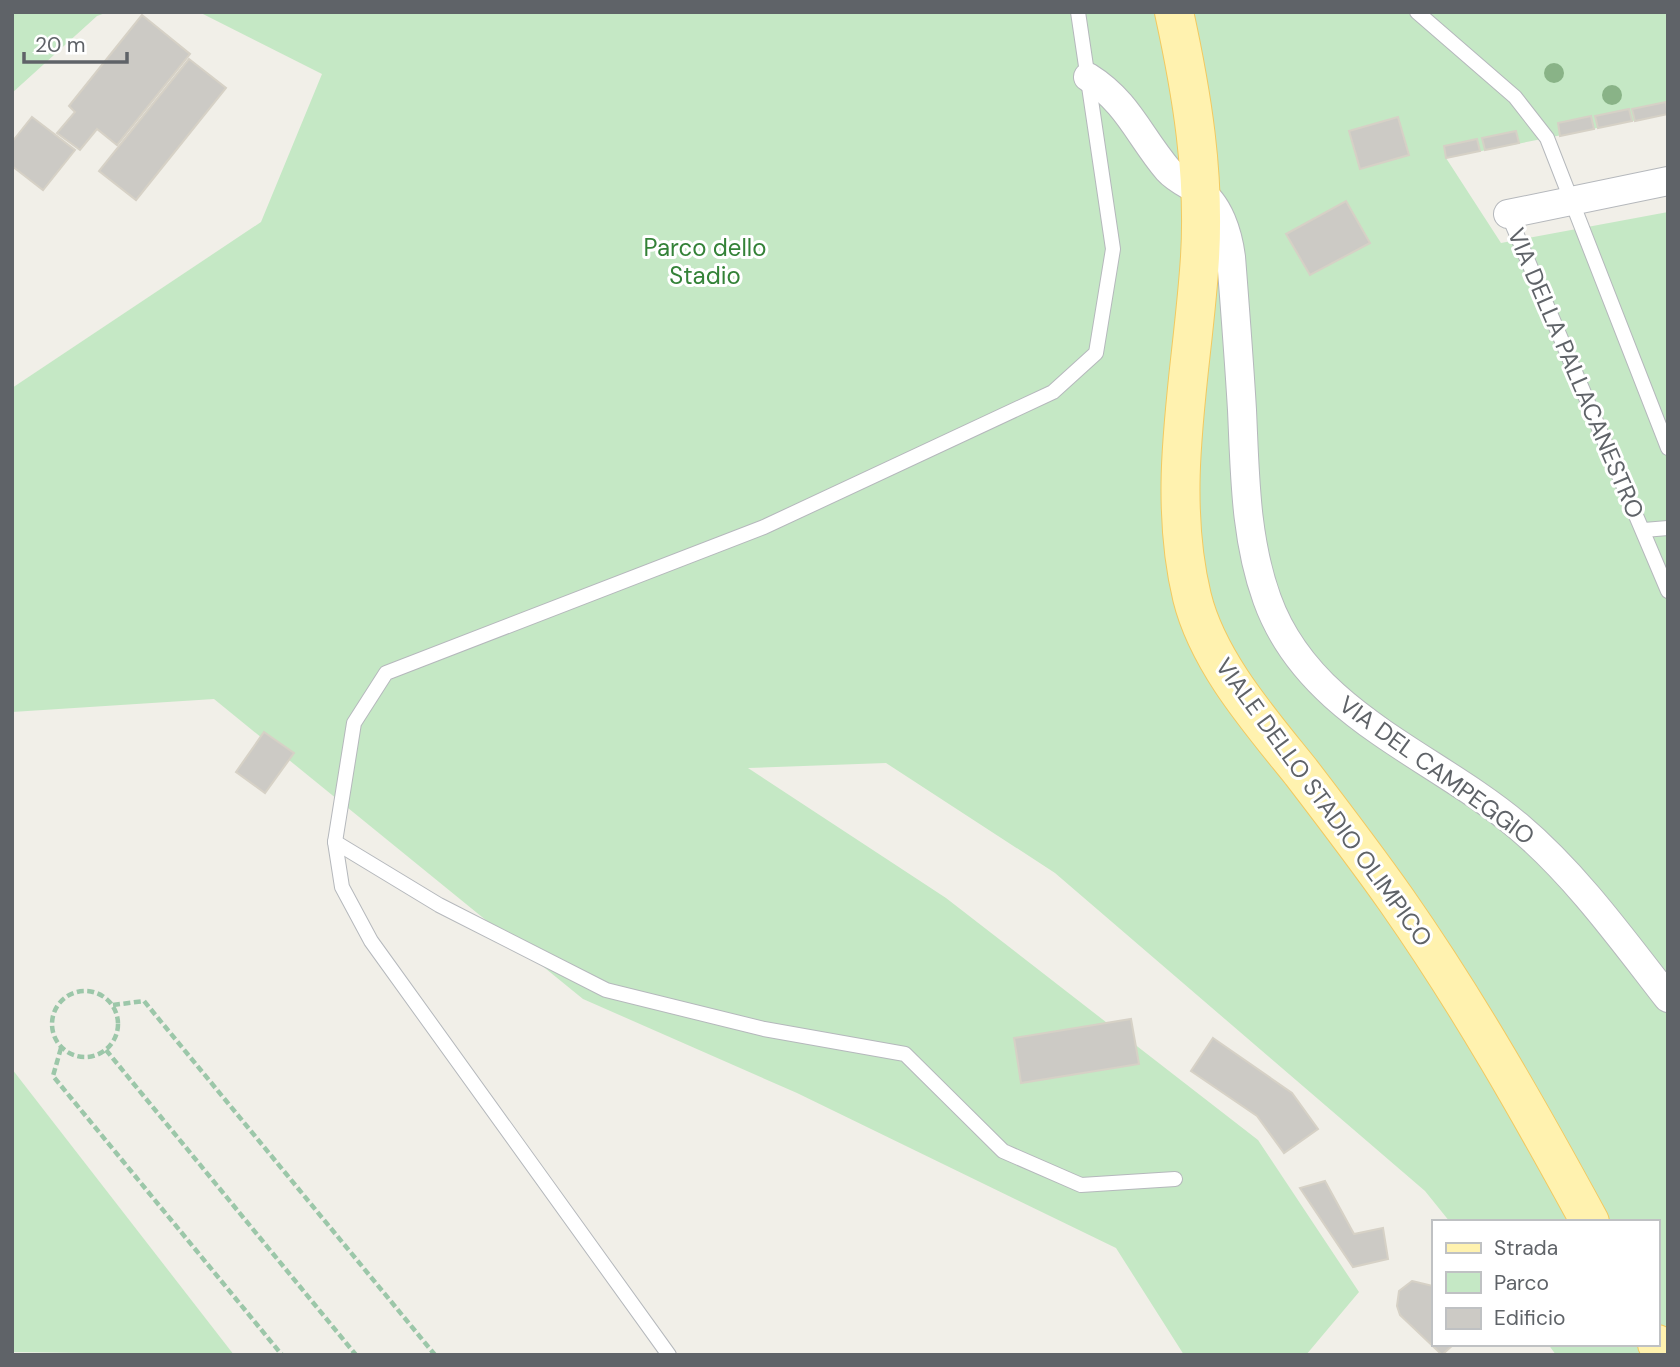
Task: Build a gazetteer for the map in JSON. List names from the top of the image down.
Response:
{
  "streets": {
    "main road": ["VIALE DELLO STADIO OLIMPICO"],
    "street": ["VIA DELLA PALLACANESTRO", "VIA DEL CAMPEGGIO"]
  },
  "crossings": [
    ["VIA DEL CAMPEGGIO", "VIALE DELLO STADIO OLIMPICO"]
  ],
  "parks": ["Parco dello Stadio"],
  "legend": ["Strada", "Parco", "Edificio"],
  "scale_bar": "20 m"
}
